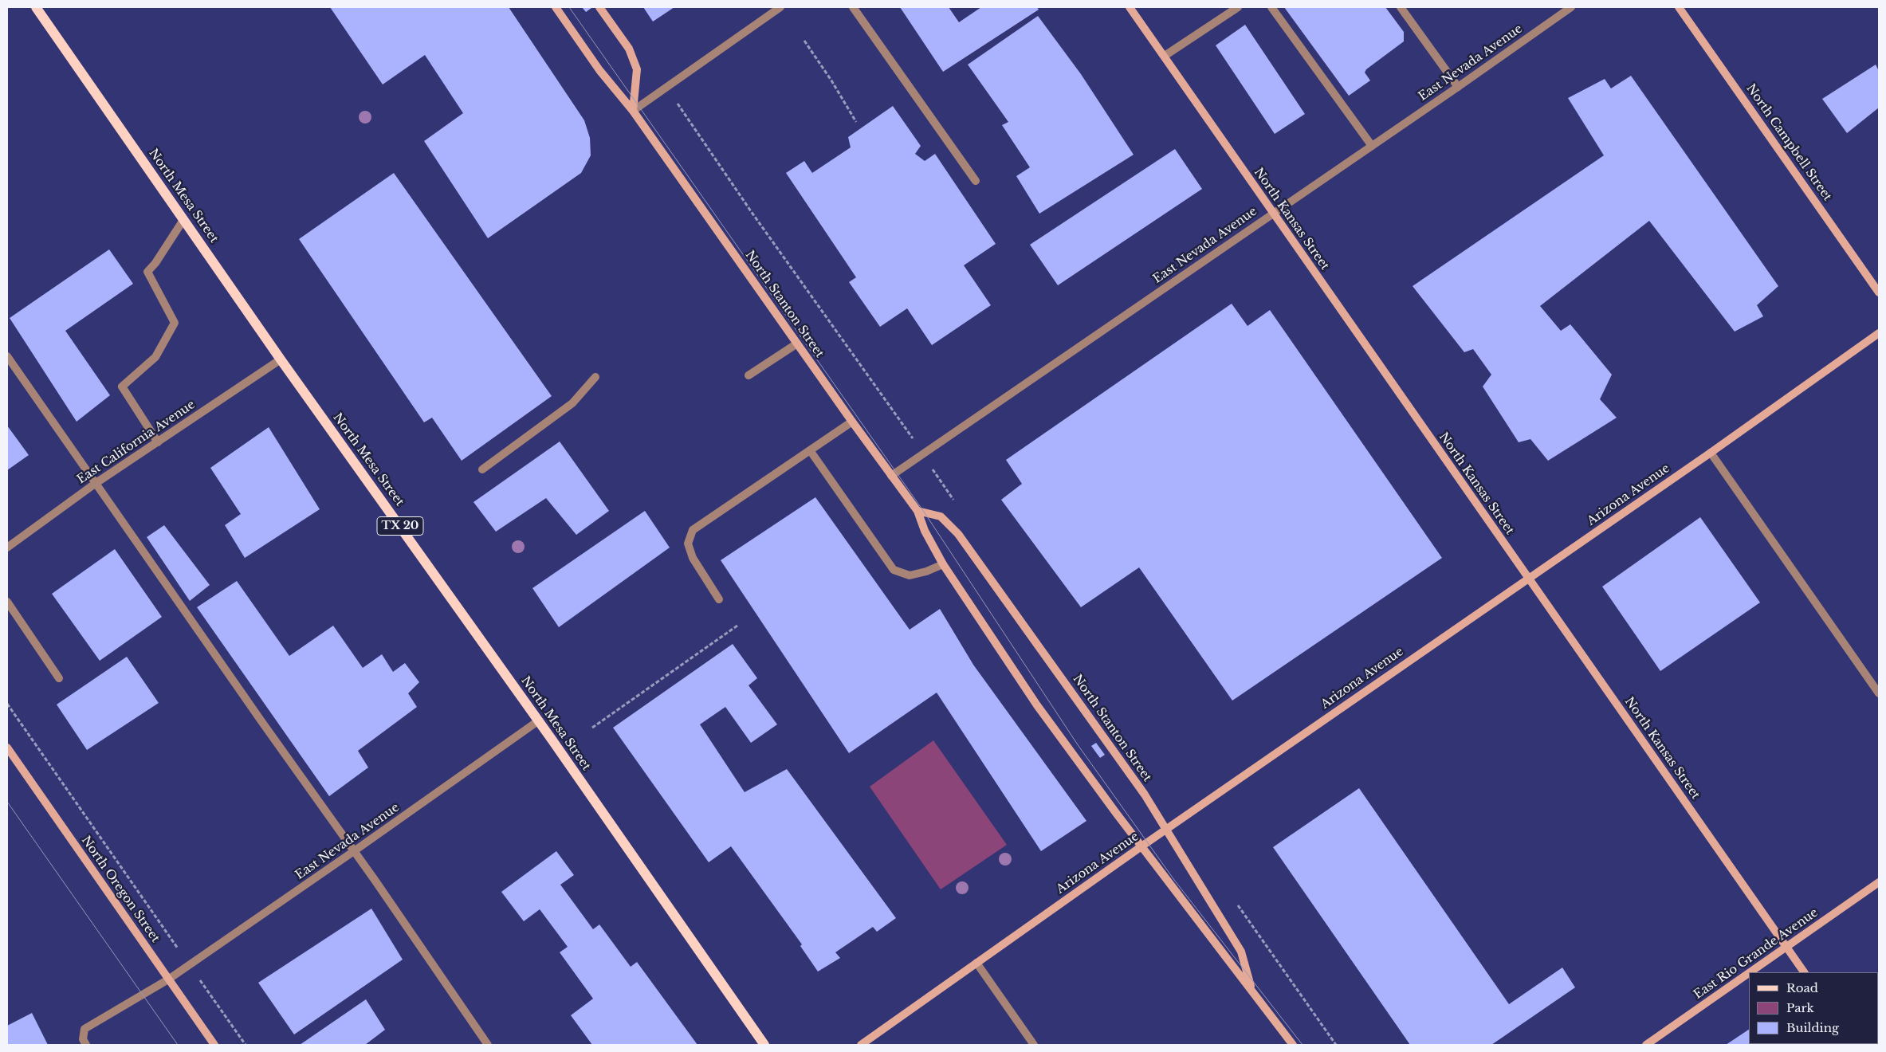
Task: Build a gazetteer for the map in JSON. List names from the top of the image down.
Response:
{
  "streets": {
    "main road": [
      "North Campbell Street",
      "North Mesa Street",
      "North Kansas Street",
      "North Stanton Street",
      "Arizona Avenue",
      "TX 20",
      "North Oregon Street",
      "East Rio Grande Avenue"
    ],
    "street": ["East Nevada Avenue", "East California Avenue"]
  },
  "crossings": [
    ["East Nevada Avenue", "North Mesa Street"],
    ["East Nevada Avenue", "North Kansas Street"],
    ["East Nevada Avenue", "North Stanton Street"],
    ["East Nevada Avenue", "North Oregon Street"],
    ["North Mesa Street", "East California Avenue"],
    ["North Kansas Street", "Arizona Avenue"],
    ["North Kansas Street", "East Rio Grande Avenue"],
    ["North Stanton Street", "Arizona Avenue"]
  ],
  "legend": ["Road", "Park", "Building"]
}
